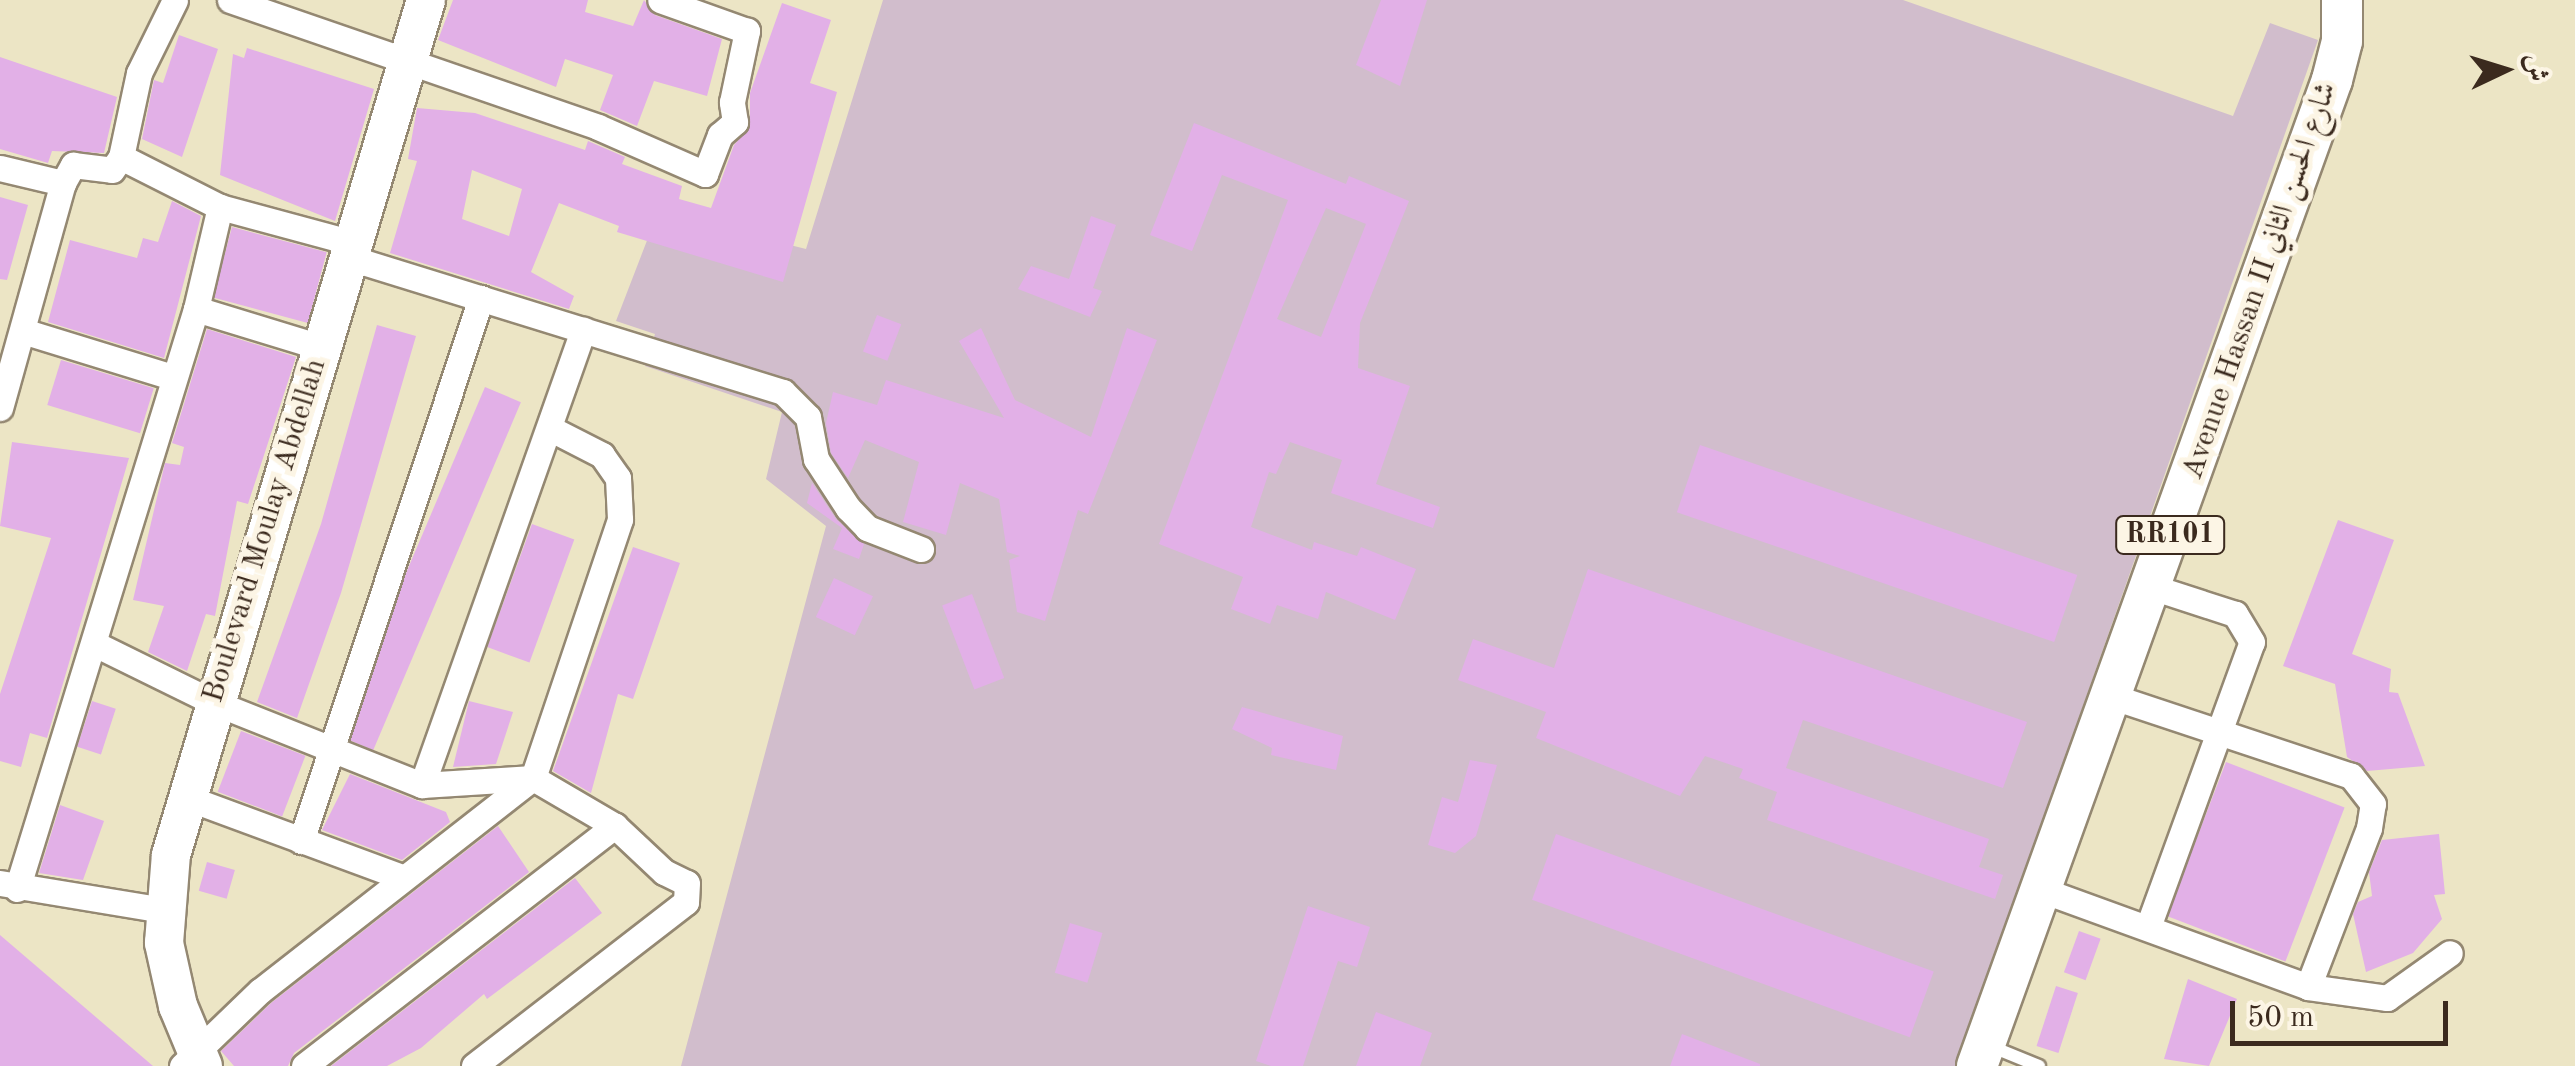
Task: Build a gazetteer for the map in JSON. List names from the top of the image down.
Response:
{
  "streets": {
    "main road": ["Avenue Hassan II شارع الحسن الثاني", "Boulevard Moulay Abdellah", "RR101"]
  },
  "scale_bar": "50 m",
  "north": "right"
}
